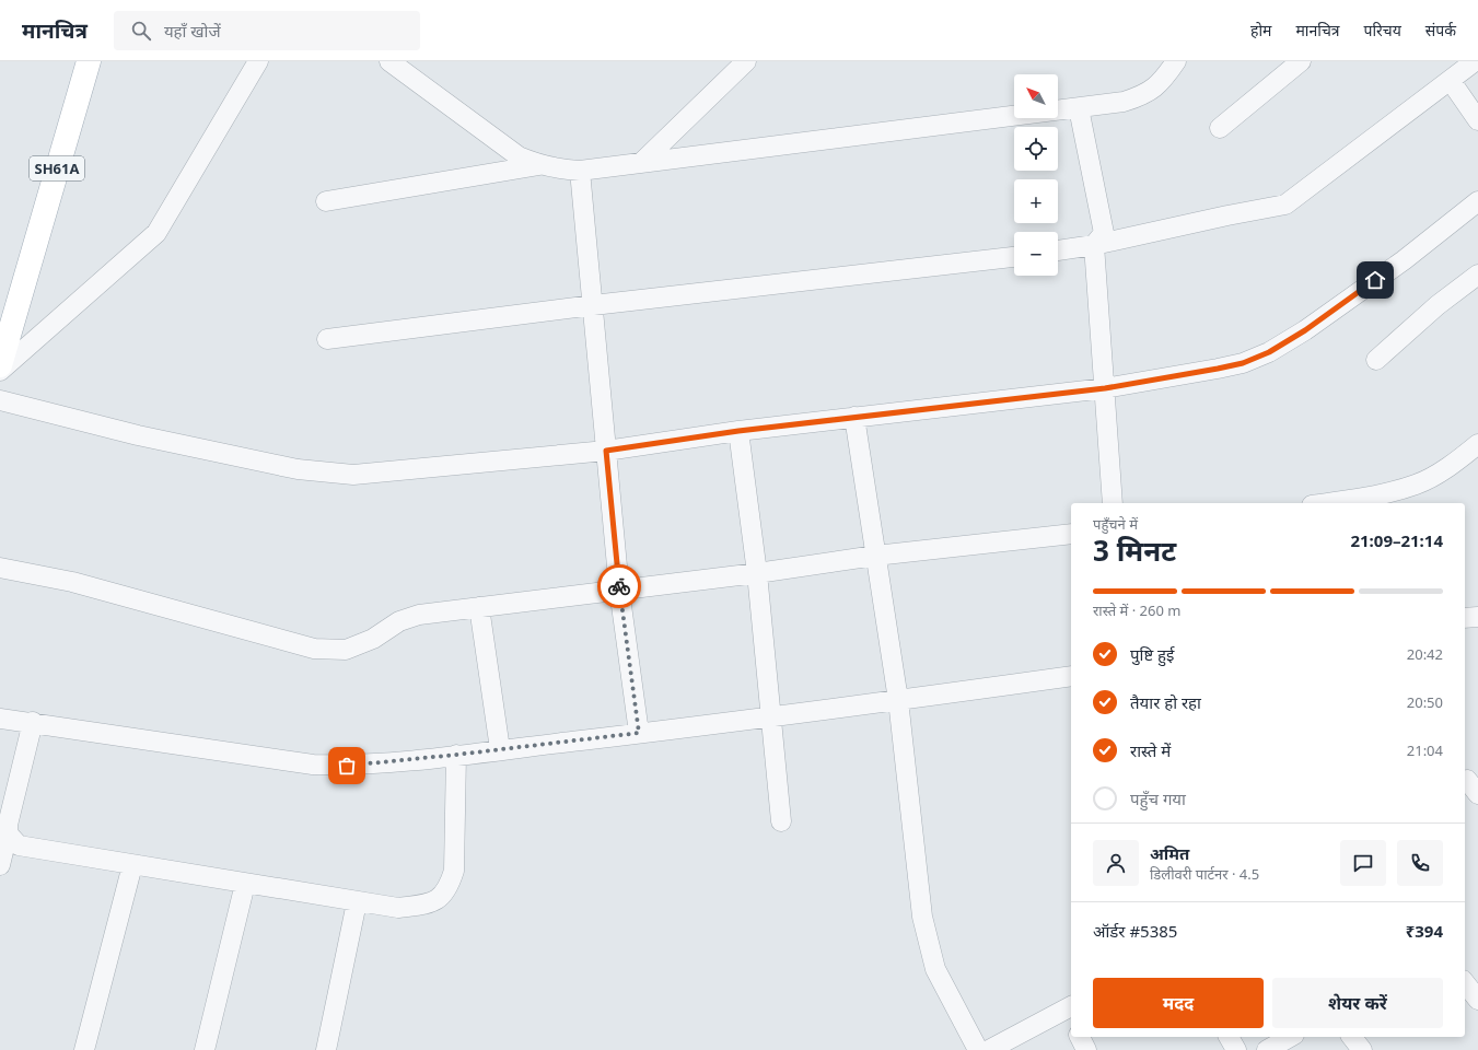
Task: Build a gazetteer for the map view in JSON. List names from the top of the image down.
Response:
{
  "streets": {
    "main road": ["SH61A"]
  },
  "north": "top left",
  "page": {
    "header": "मानचित्र",
    "search": "यहाँ खोजें",
    "nav": [
      "होम",
      "मानचित्र",
      "परिचय",
      "संपर्क"
    ],
    "map_buttons": ["+", "−"],
    "heading": ["3 मिनट", "पहुँचने में", "21:09–21:14"],
    "panel": [
      "अमित",
      "डिलीवरी पार्टनर · 4.5",
      "ऑर्डर #5385",
      "₹394"
    ],
    "bar": "रास्ते में · 260 m",
    "list": [
      ["पुष्टि हुई", "20:42"],
      ["तैयार हो रहा", "20:50"],
      ["रास्ते में", "21:04"],
      "पहुँच गया"
    ],
    "buttons": ["मदद", "शेयर करें"]
  }
}
